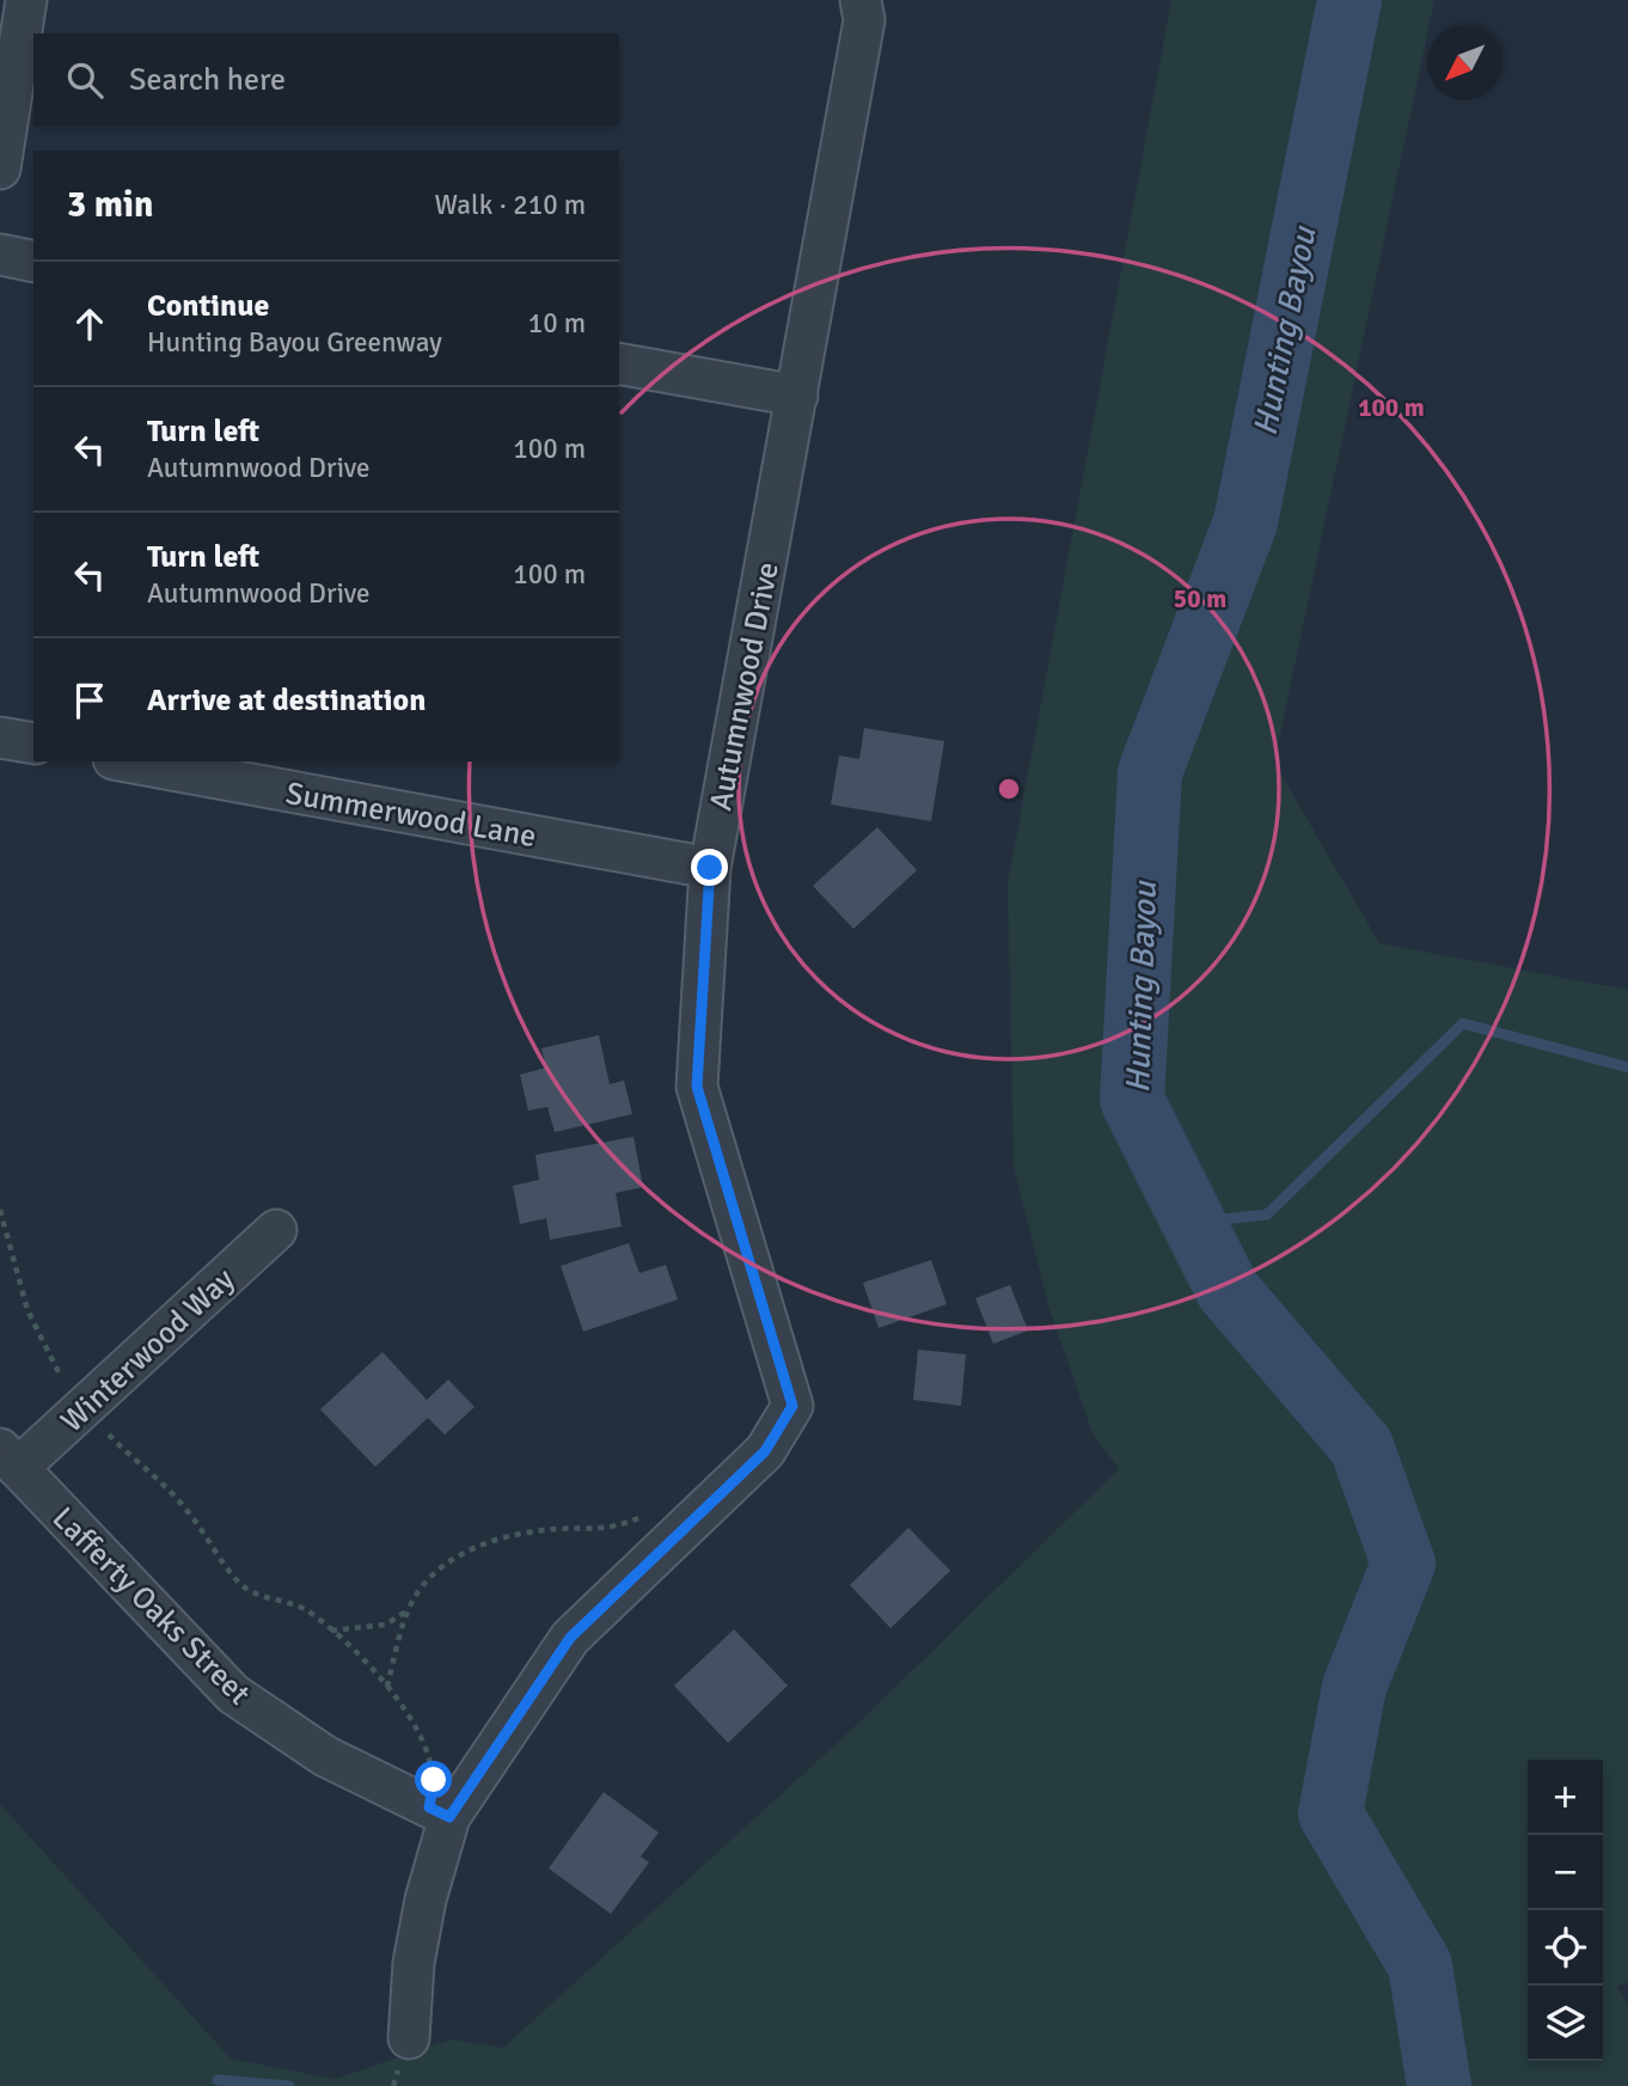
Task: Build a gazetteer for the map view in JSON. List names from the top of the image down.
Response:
{
  "streets": {
    "street": [
      "Autumnwood Drive",
      "Summerwood Lane",
      "Winterwood Way",
      "Lafferty Oaks Street"
    ]
  },
  "crossings": [
    ["Autumnwood Drive", "Summerwood Lane"],
    ["Autumnwood Drive", "Lafferty Oaks Street"],
    ["Winterwood Way", "Lafferty Oaks Street"]
  ],
  "water": ["Hunting Bayou"],
  "north": "bottom left",
  "page": {
    "search": "Search here",
    "heading": ["3 min", "Walk · 210 m"],
    "list": [
      ["Continue", "Hunting Bayou Greenway", "10 m"],
      ["Turn left", "Autumnwood Drive", "100 m"],
      ["Turn left", "Autumnwood Drive", "100 m"],
      "Arrive at destination"
    ],
    "map_buttons": ["+", "−"]
  },
  "rings": ["100 m", "50 m"]
}
